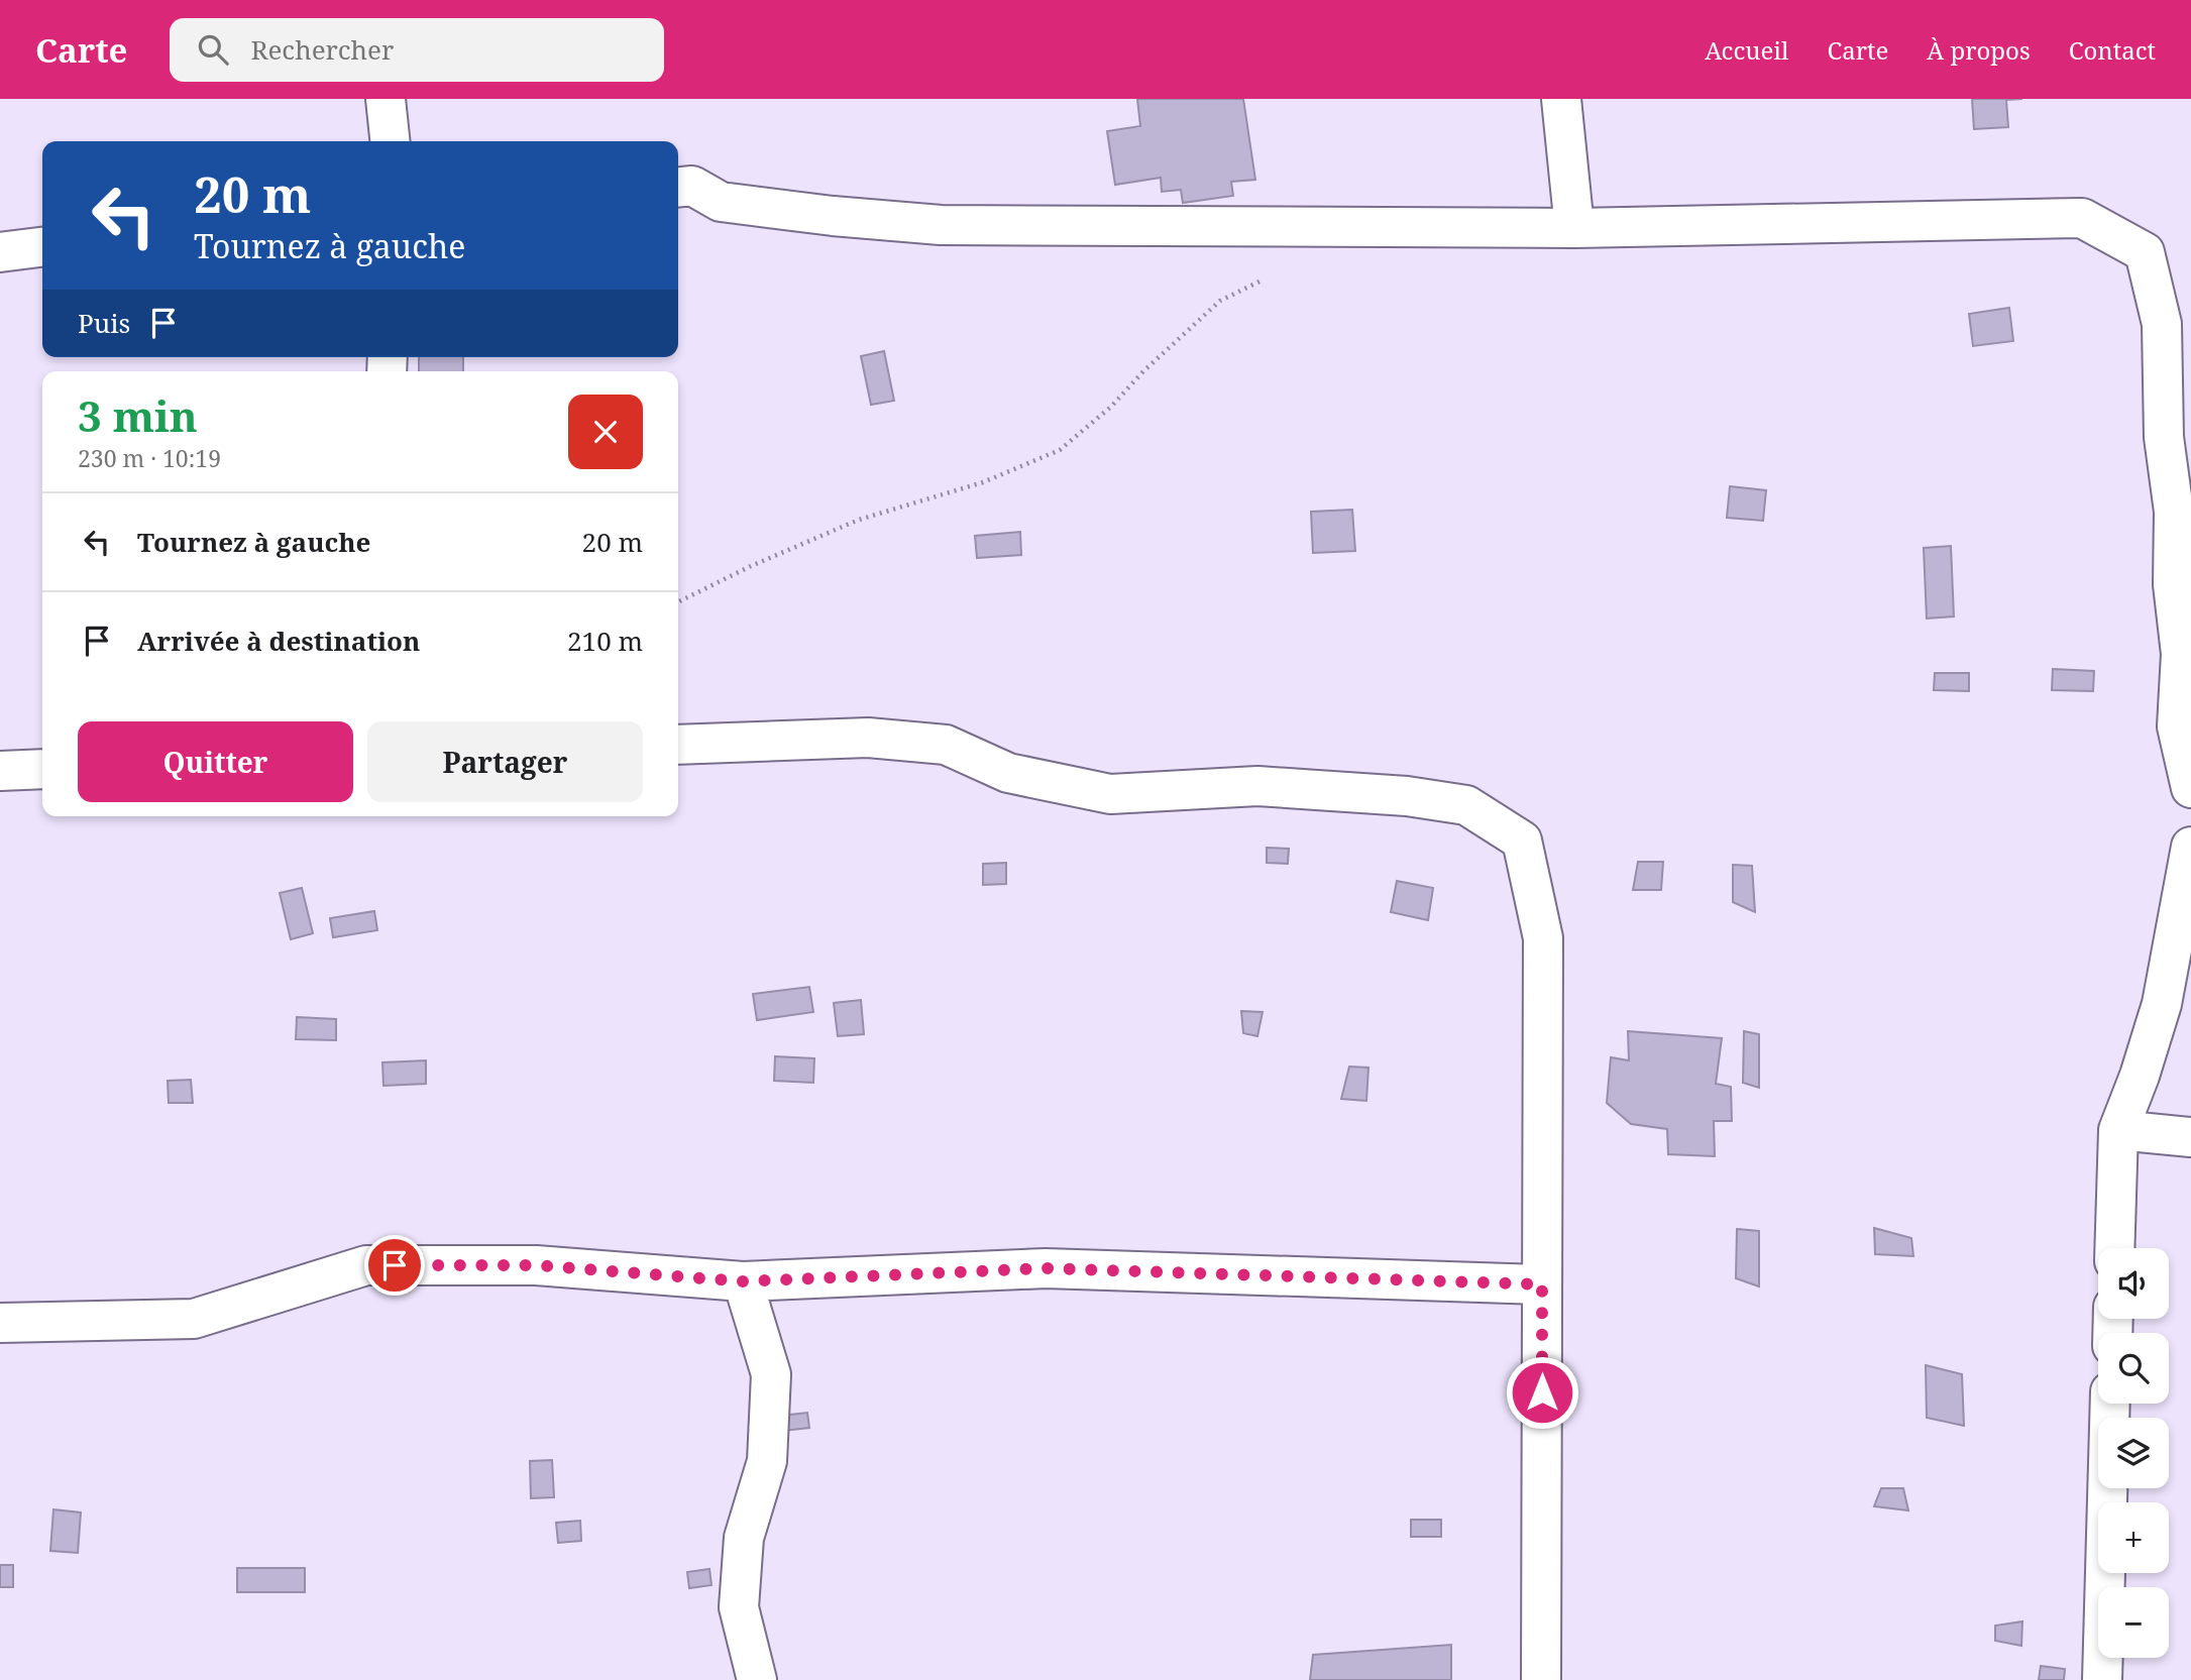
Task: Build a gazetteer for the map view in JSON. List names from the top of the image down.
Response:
{
  "page": {
    "header": "Carte",
    "search": "Rechercher",
    "nav": [
      "Accueil",
      "Carte",
      "À propos",
      "Contact"
    ],
    "turn": ["20 m", "Tournez à gauche"],
    "then": "Puis",
    "heading": ["3 min", "230 m · 10:19"],
    "list": [
      {
        "name": "Tournez à gauche",
        "value": "20 m"
      },
      {
        "name": "Arrivée à destination",
        "value": "210 m"
      }
    ],
    "buttons": ["Quitter", "Partager"],
    "map_buttons": ["+", "−"]
  }
}
